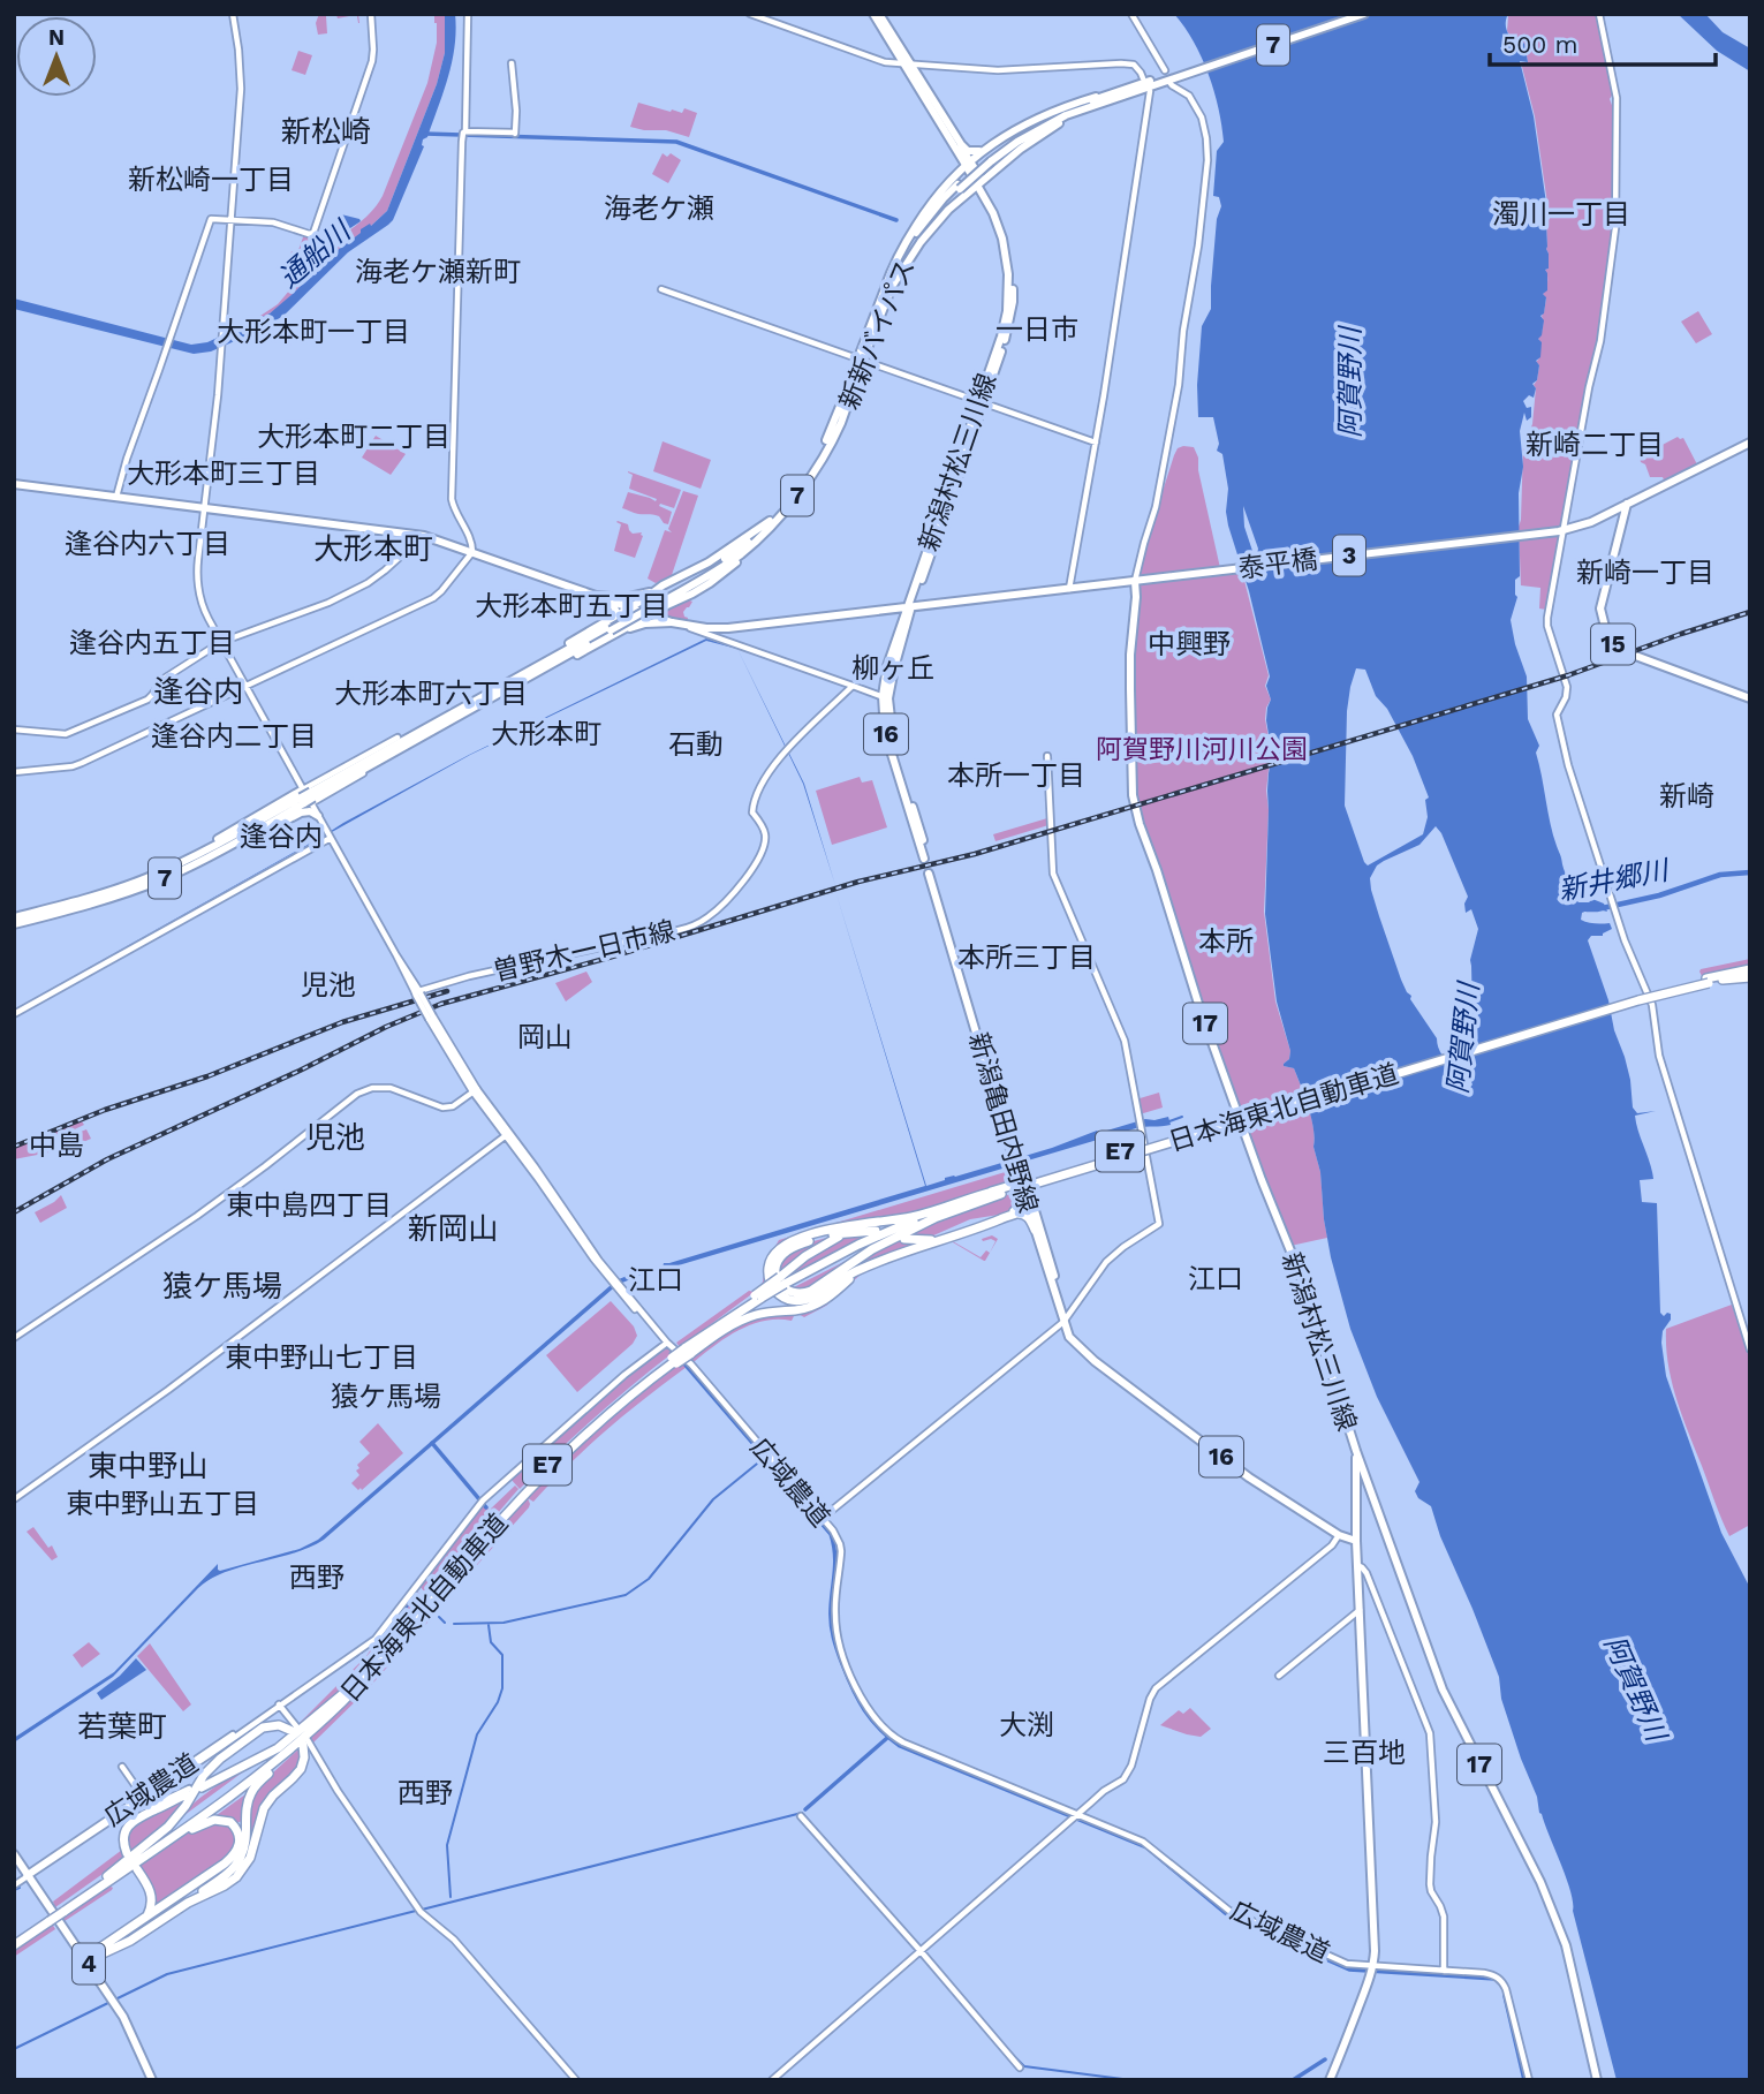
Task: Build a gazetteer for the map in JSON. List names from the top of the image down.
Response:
{
  "streets": {
    "highway": ["日本海東北自動車道", "E7"],
    "main road": [
      "7",
      "新新バイパス",
      "新潟村松三川線",
      "3",
      "泰平橋",
      "15",
      "16",
      "17",
      "新潟亀田内野線",
      "4"
    ],
    "street": ["曽野木一日市線", "広域農道"]
  },
  "crossings": [
    ["7", "新新バイパス"],
    ["7", "3"],
    ["新新バイパス", "3"],
    ["新潟村松三川線", "3"],
    ["新潟村松三川線", "泰平橋"],
    ["新潟村松三川線", "16"],
    ["3", "泰平橋"],
    ["3", "15"],
    ["3", "16"],
    ["日本海東北自動車道", "新潟亀田内野線"],
    ["広域農道", "4"]
  ],
  "districts": [
    "新松崎",
    "新松崎一丁目",
    "海老ケ瀬",
    "濁川一丁目",
    "海老ケ瀬新町",
    "一日市",
    "大形本町一丁目",
    "大形本町二丁目",
    "新崎二丁目",
    "大形本町三丁目",
    "逢谷内六丁目",
    "大形本町",
    "新崎一丁目",
    "大形本町五丁目",
    "逢谷内五丁目",
    "中興野",
    "柳ヶ丘",
    "逢谷内",
    "大形本町六丁目",
    "大形本町",
    "逢谷内二丁目",
    "石動",
    "本所一丁目",
    "新崎",
    "逢谷内",
    "本所",
    "本所三丁目",
    "児池",
    "岡山",
    "児池",
    "中島",
    "東中島四丁目",
    "新岡山",
    "江口",
    "江口",
    "猿ケ馬場",
    "東中野山七丁目",
    "猿ケ馬場",
    "東中野山",
    "東中野山五丁目",
    "西野",
    "大渕",
    "若葉町",
    "三百地",
    "西野"
  ],
  "water": ["通船川", "阿賀野川", "新井郷川"],
  "parks": ["阿賀野川河川公園"],
  "scale_bar": "500 m",
  "north": "top"
}
